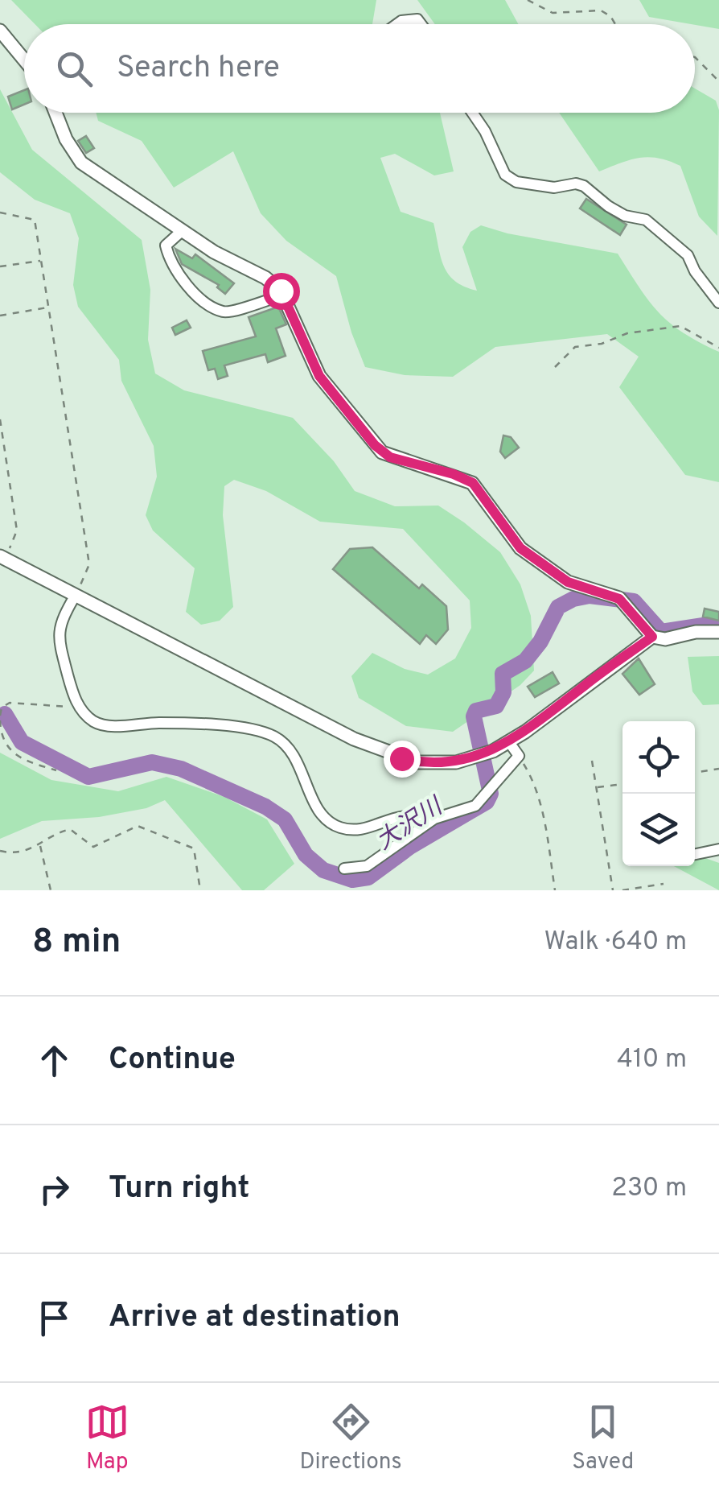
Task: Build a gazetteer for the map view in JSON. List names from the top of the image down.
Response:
{
  "water": ["大沢川"],
  "page": {
    "search": "Search here",
    "heading": ["8 min", "Walk · 640 m"],
    "list": [
      ["Continue", "410 m"],
      ["Turn right", "230 m"],
      "Arrive at destination"
    ],
    "nav": ["Map", "Directions", "Saved"]
  }
}
